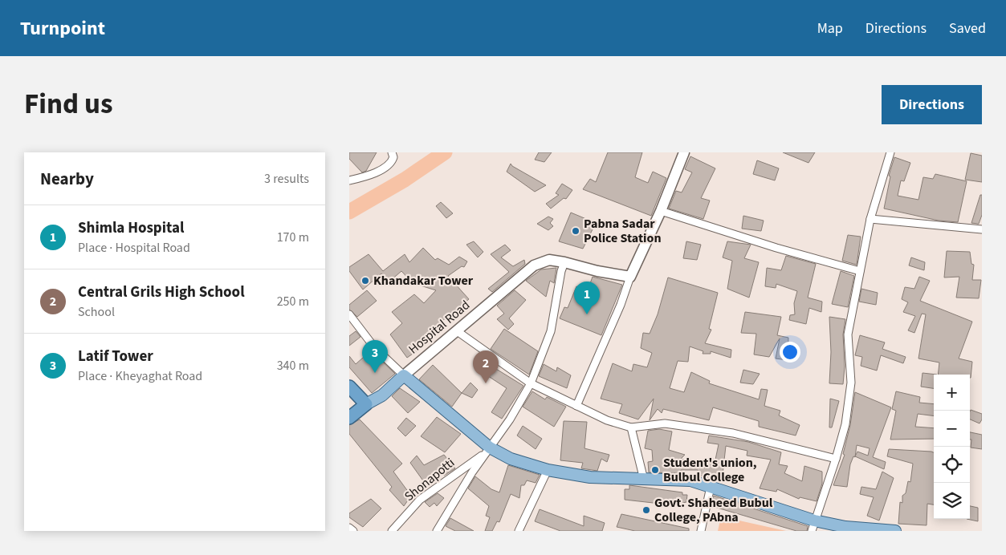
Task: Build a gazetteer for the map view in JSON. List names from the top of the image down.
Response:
{
  "streets": {
    "main road": ["Hospital Road"],
    "street": ["Shonapotti"]
  },
  "places": [
    "Pabna Sadar Police Station",
    "Khandakar Tower",
    "Student's union, Bulbul College",
    "Govt. Shaheed Bubul College, PAbna"
  ],
  "page": {
    "header": "Turnpoint",
    "nav": ["Map", "Directions", "Saved"],
    "title": "Find us",
    "buttons": "Directions",
    "heading": ["Nearby", "3 results"],
    "list": [
      {
        "mark": "1",
        "name": "Shimla Hospital",
        "note": "Place · Hospital Road",
        "value": "170 m"
      },
      {
        "mark": "2",
        "name": "Central Grils High School",
        "note": "School",
        "value": "250 m"
      },
      {
        "mark": "3",
        "name": "Latif Tower",
        "note": "Place · Kheyaghat Road",
        "value": "340 m"
      }
    ],
    "pins": ["1", "3", "2"],
    "map_buttons": ["+", "−"]
  }
}
